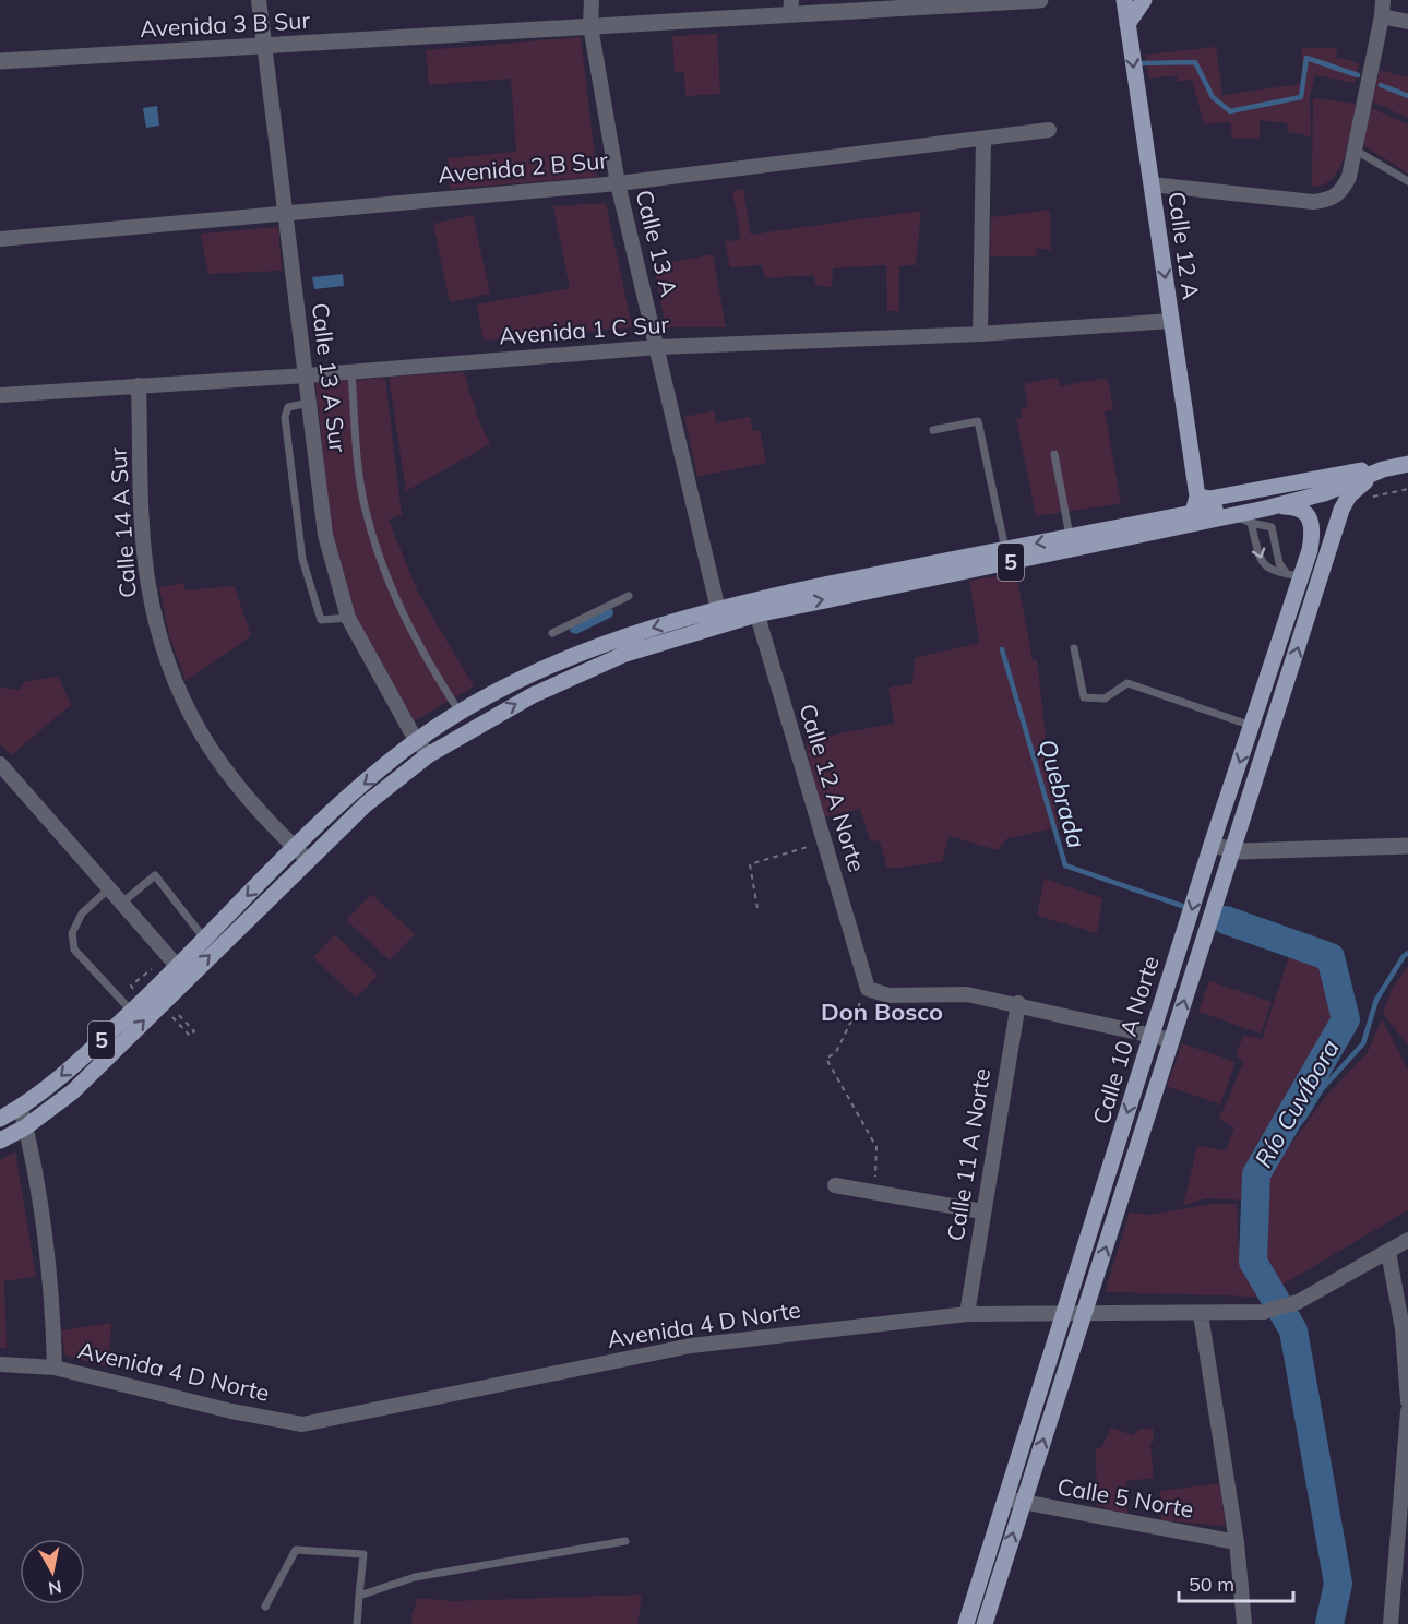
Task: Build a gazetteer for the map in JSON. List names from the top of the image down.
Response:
{
  "streets": {
    "main road": ["Calle 12 A", "5", "Calle 10 A Norte"],
    "street": [
      "Avenida 3 B Sur",
      "Avenida 2 B Sur",
      "Calle 13 A",
      "Avenida 1 C Sur",
      "Calle 13 A Sur",
      "Calle 14 A Sur",
      "Calle 12 A Norte",
      "Calle 11 A Norte",
      "Avenida 4 D Norte",
      "Calle 5 Norte"
    ]
  },
  "crossings": [
    ["Avenida 3 B Sur", "Calle 13 A"],
    ["Avenida 3 B Sur", "Calle 13 A Sur"],
    ["Avenida 2 B Sur", "Calle 13 A"],
    ["Avenida 2 B Sur", "Calle 13 A Sur"],
    ["Calle 13 A", "Avenida 1 C Sur"],
    ["Calle 13 A", "5"],
    ["Calle 12 A", "Avenida 1 C Sur"],
    ["Calle 12 A", "5"],
    ["Avenida 1 C Sur", "Calle 13 A Sur"],
    ["Avenida 1 C Sur", "Calle 14 A Sur"],
    ["Calle 13 A Sur", "5"],
    ["Calle 14 A Sur", "5"],
    ["5", "Calle 12 A Norte"],
    ["5", "Calle 10 A Norte"],
    ["Calle 10 A Norte", "Avenida 4 D Norte"],
    ["Calle 10 A Norte", "Calle 5 Norte"],
    ["Calle 11 A Norte", "Avenida 4 D Norte"]
  ],
  "one_way": ["Calle 12 A"],
  "districts": ["Don Bosco"],
  "water": ["Quebrada", "Río Cuvíbora"],
  "scale_bar": "50 m",
  "north": "bottom"
}
